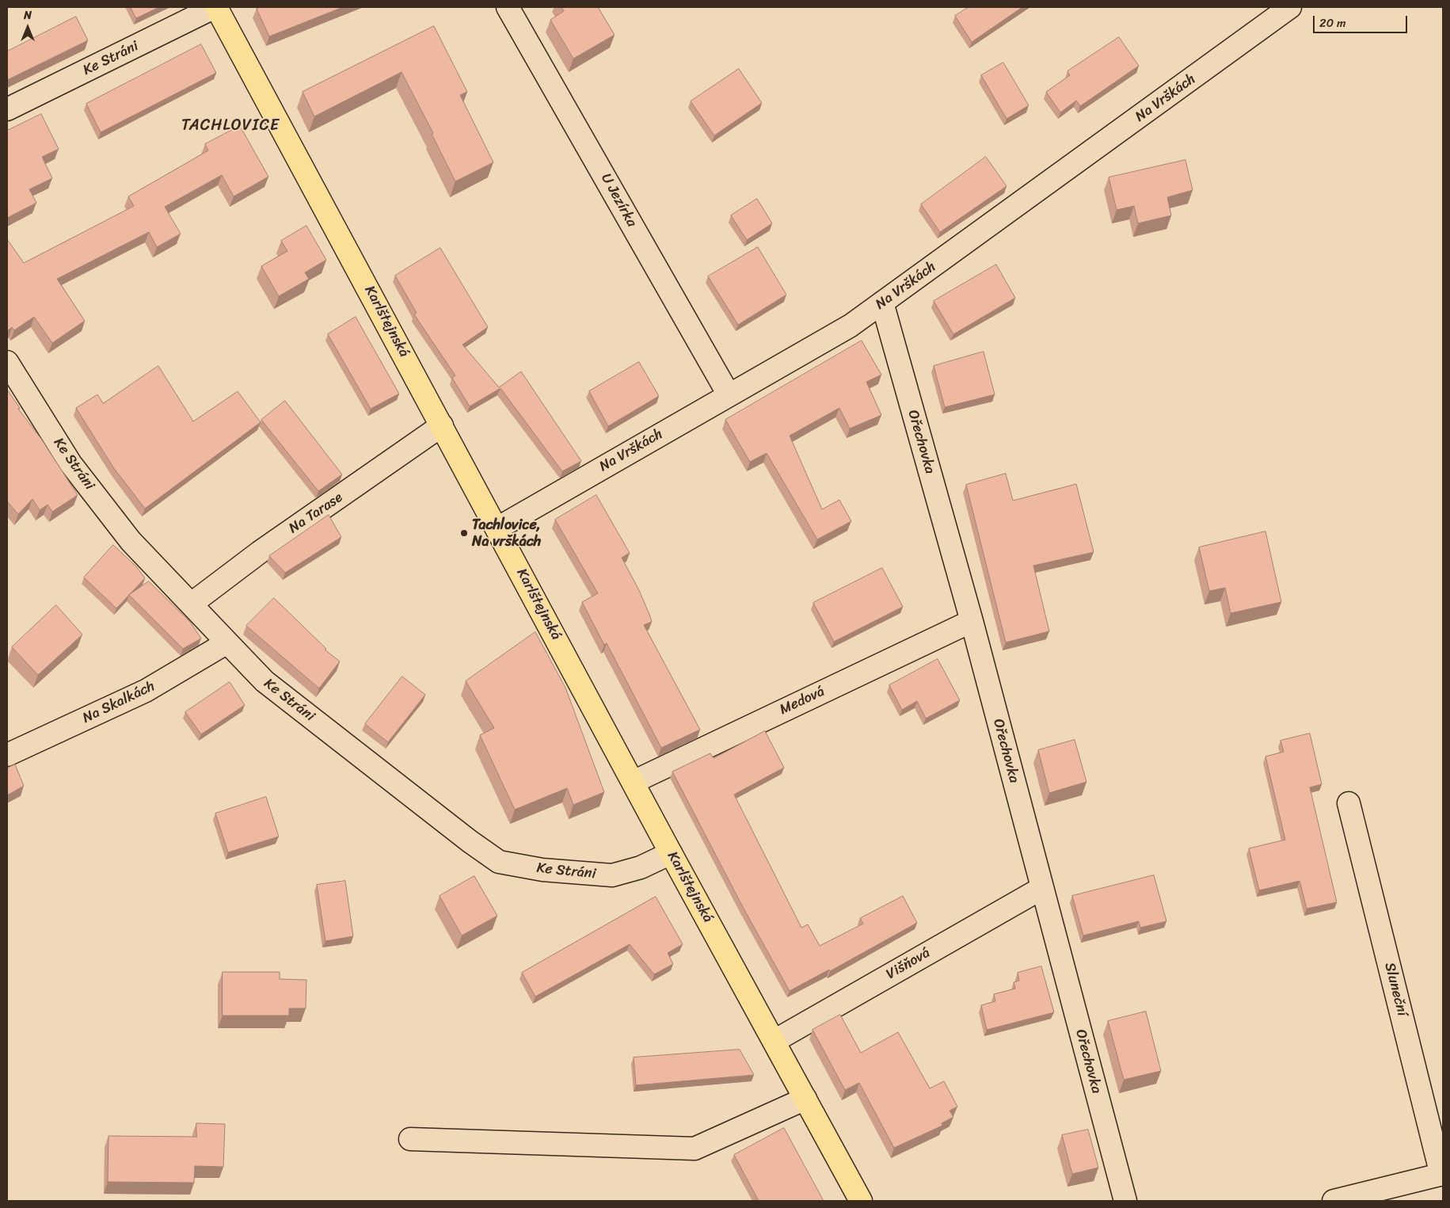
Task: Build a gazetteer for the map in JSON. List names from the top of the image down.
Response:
{
  "streets": {
    "main road": ["Karlštejnská"],
    "street": [
      "Ke Stráni",
      "Na Vrškách",
      "U Jezírka",
      "Ořechovka",
      "Na Tarase",
      "Medová",
      "Na Skalkách",
      "Višňová",
      "Sluneční"
    ]
  },
  "crossings": [
    ["Ke Stráni", "Karlštejnská"],
    ["Ke Stráni", "Na Tarase"],
    ["Ke Stráni", "Na Skalkách"],
    ["Na Vrškách", "U Jezírka"],
    ["Na Vrškách", "Karlštejnská"],
    ["Na Vrškách", "Ořechovka"],
    ["Karlštejnská", "Na Tarase"],
    ["Karlštejnská", "Medová"],
    ["Karlštejnská", "Višňová"],
    ["Ořechovka", "Medová"],
    ["Ořechovka", "Višňová"]
  ],
  "districts": ["TACHLOVICE"],
  "places": ["Tachlovice, Na vrškách"],
  "scale_bar": "20 m",
  "north": "top"
}
